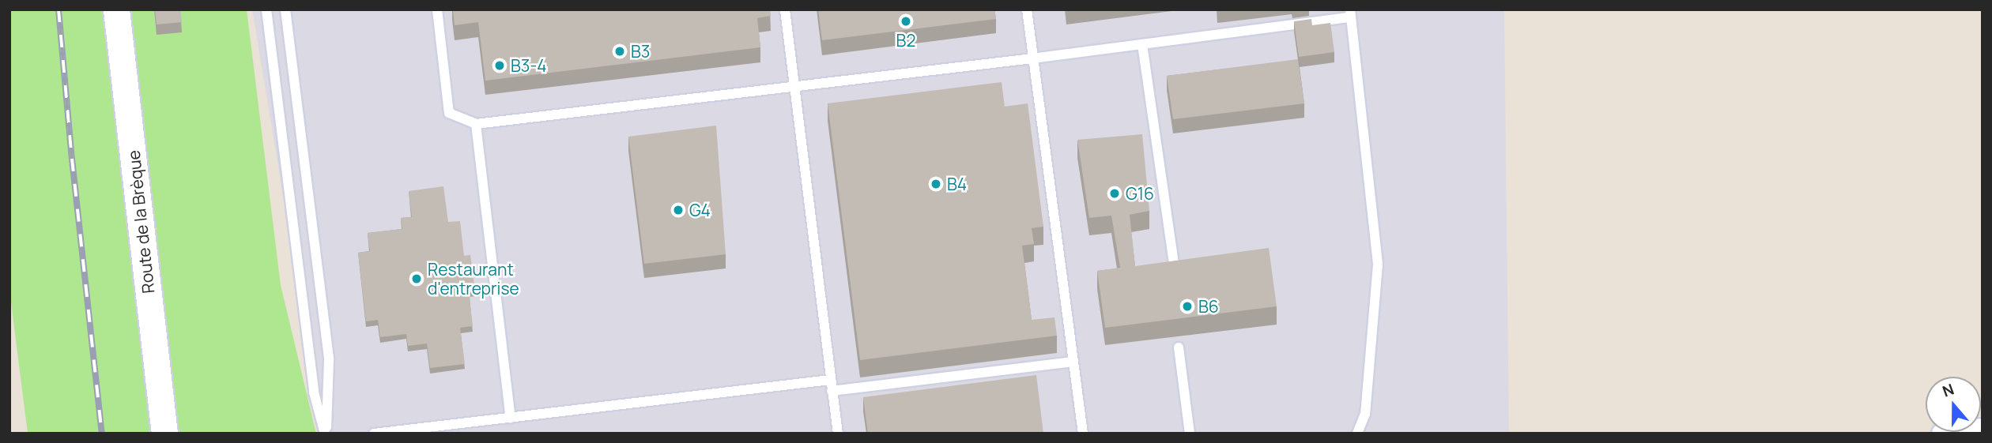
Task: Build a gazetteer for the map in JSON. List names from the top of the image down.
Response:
{
  "streets": {
    "main road": ["Route de la Brèque"]
  },
  "places": [
    "B2",
    "B3",
    "B3-4",
    "B4",
    "G16",
    "G4",
    "Restaurant d'entreprise",
    "B6"
  ],
  "north": "top"
}
